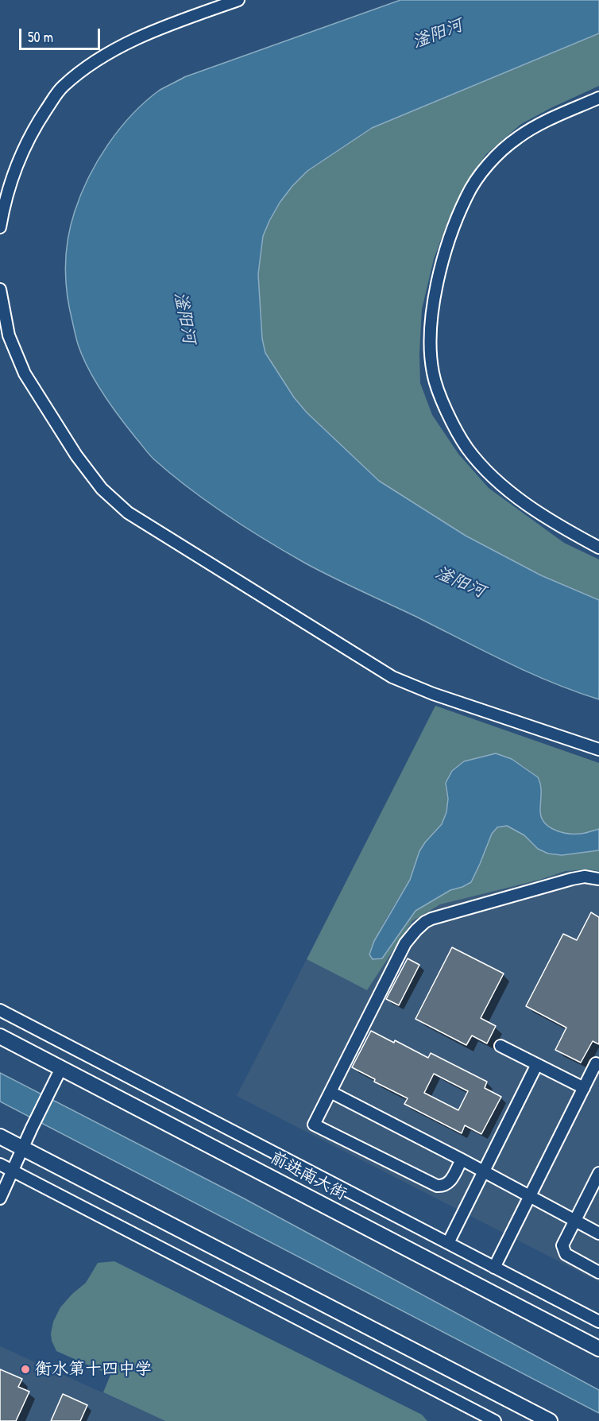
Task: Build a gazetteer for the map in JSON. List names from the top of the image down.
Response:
{
  "streets": {
    "main road": ["前进南大街"]
  },
  "water": ["滏阳河"],
  "places": ["衡水第十四中学"],
  "scale_bar": "50 m"
}
